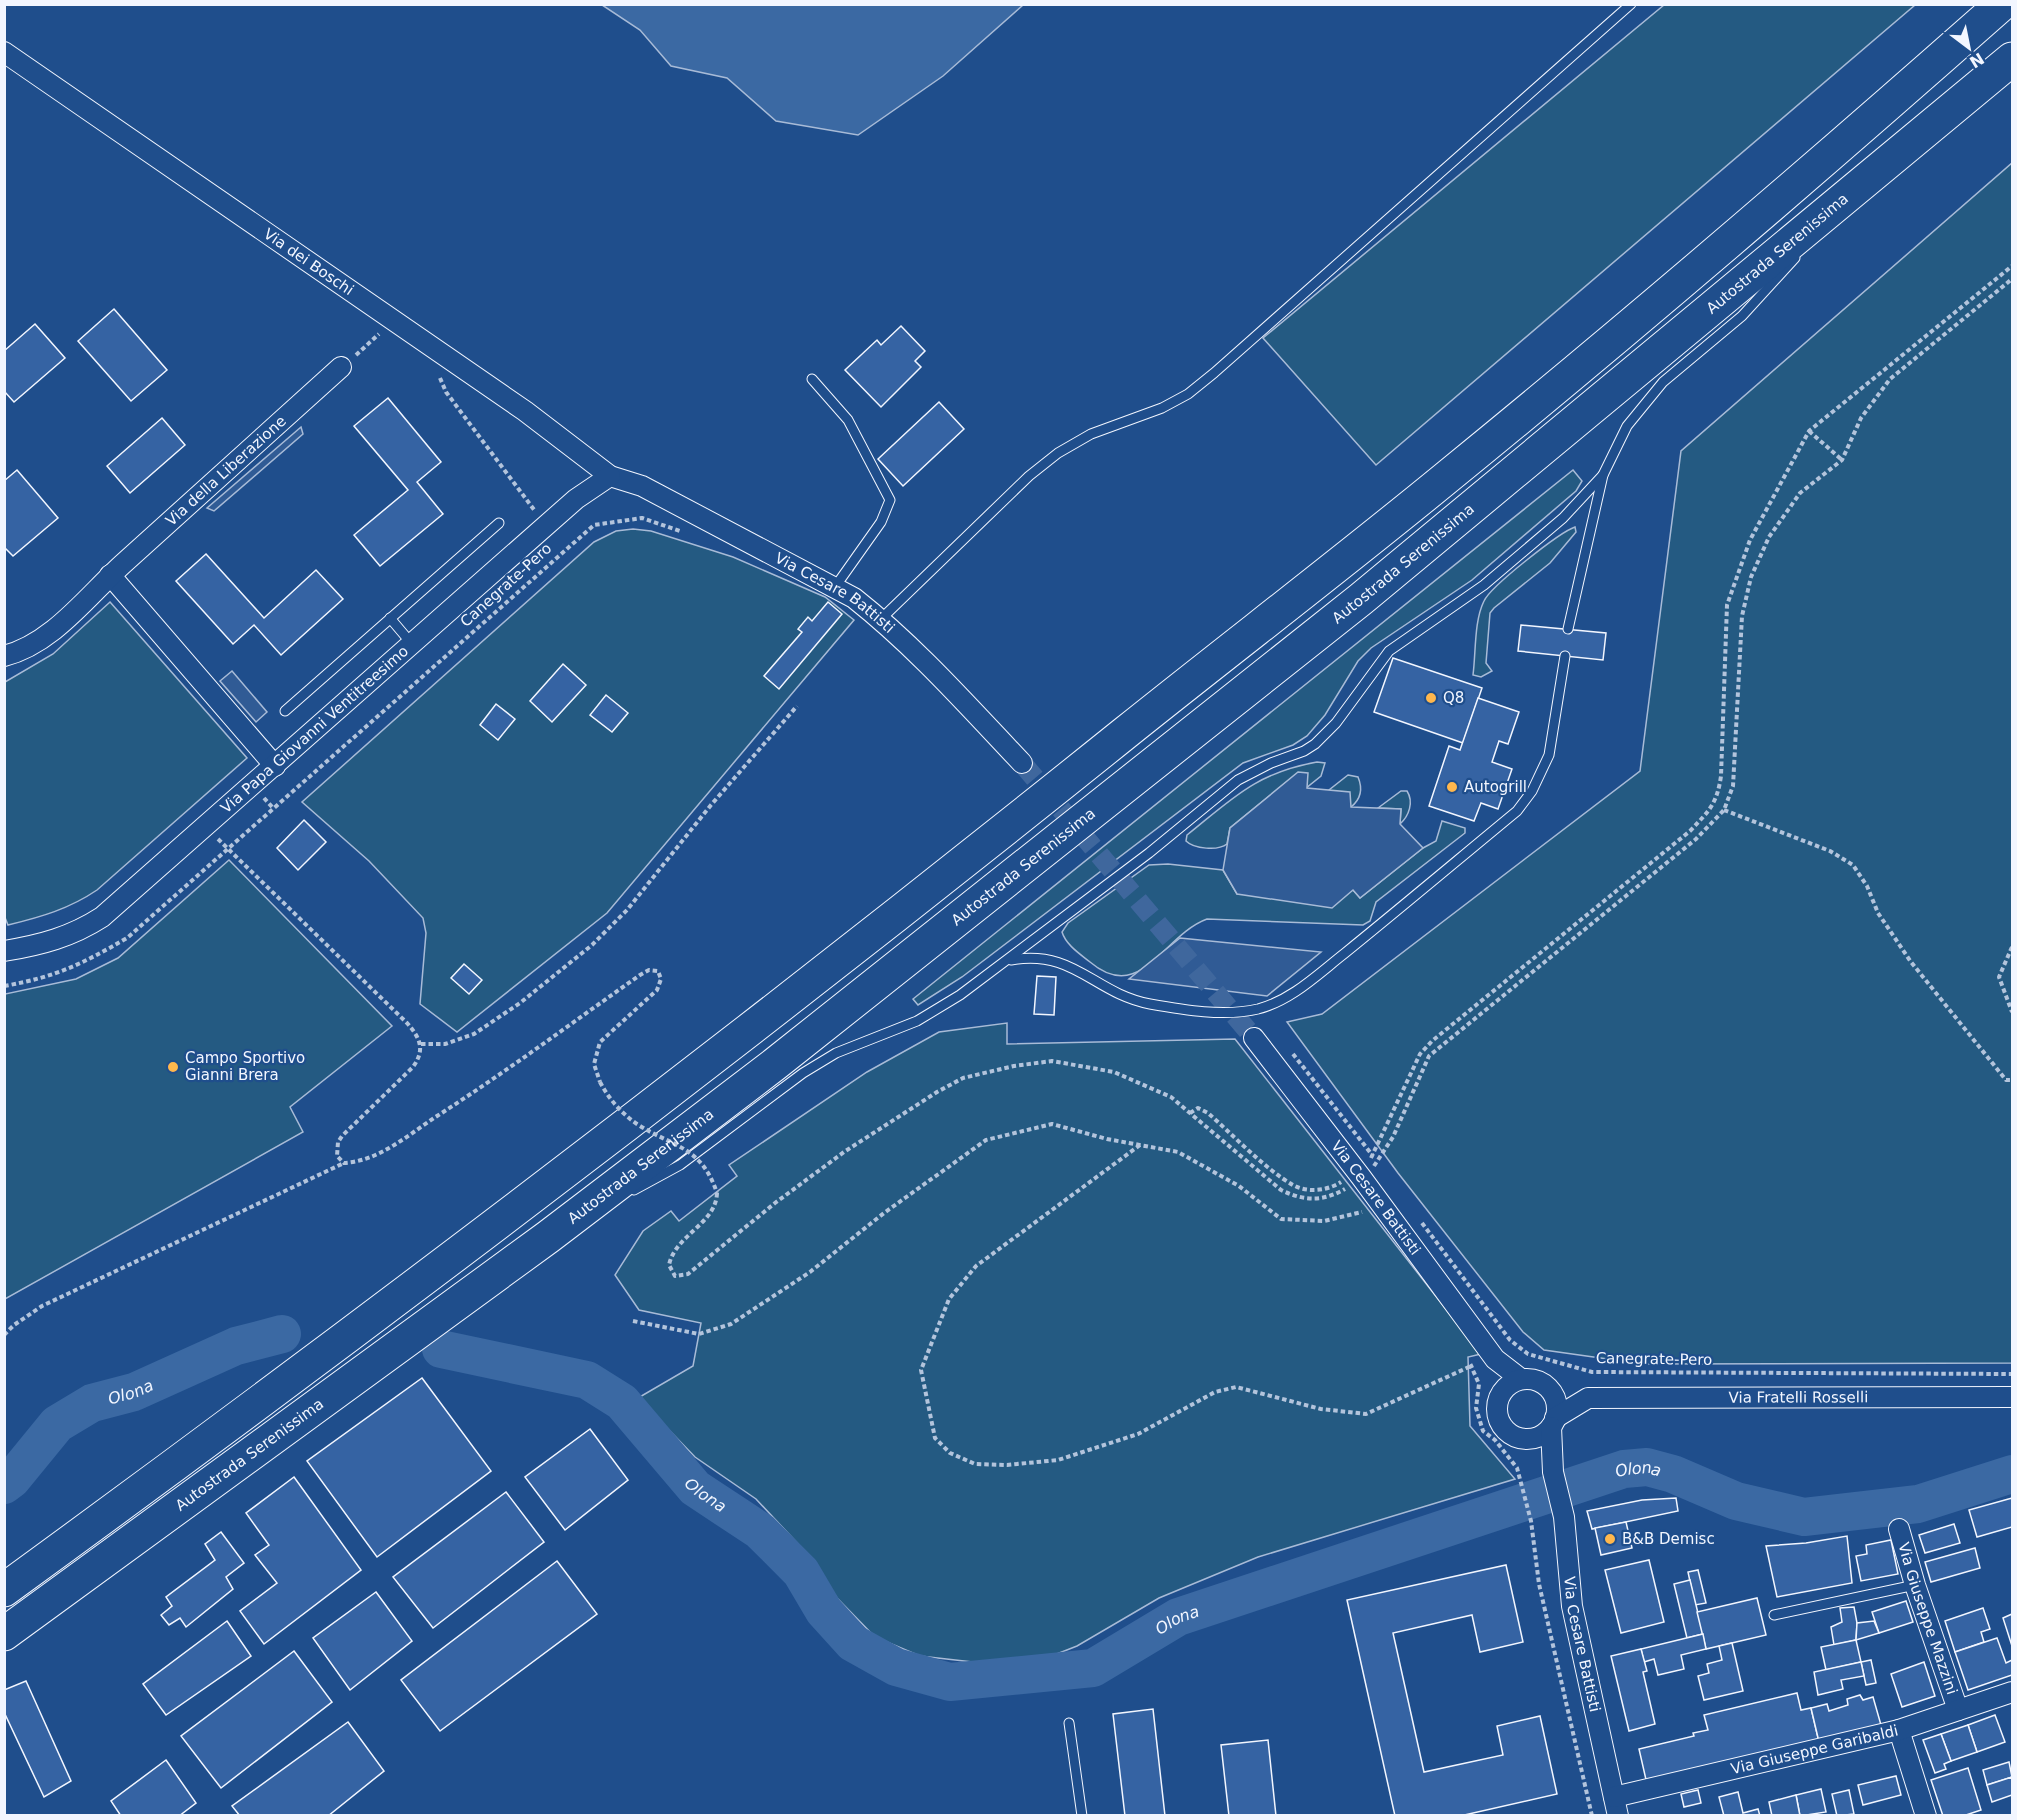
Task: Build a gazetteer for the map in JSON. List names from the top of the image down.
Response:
{
  "streets": {
    "highway": ["Autostrada Serenissima"],
    "street": [
      "Via dei Boschi",
      "Via della Liberazione",
      "Via Cesare Battisti",
      "Via Papa Giovanni Ventitreesimo",
      "Via Fratelli Rosselli",
      "Via Giuseppe Mazzini",
      "Via Giuseppe Garibaldi"
    ],
    "path": ["Canegrate-Pero"]
  },
  "crossings": [
    ["Via dei Boschi", "Via Cesare Battisti"],
    ["Via dei Boschi", "Via Papa Giovanni Ventitreesimo"],
    ["Via Cesare Battisti", "Via Papa Giovanni Ventitreesimo"],
    ["Via Cesare Battisti", "Via Fratelli Rosselli"],
    ["Via Cesare Battisti", "Via Giuseppe Garibaldi"],
    ["Via Giuseppe Mazzini", "Via Giuseppe Garibaldi"]
  ],
  "water": ["Olona"],
  "places": [
    "Q8",
    "Autogrill",
    "Campo Sportivo Gianni Brera",
    "B&B Demisc"
  ],
  "north": "bottom right"
}
